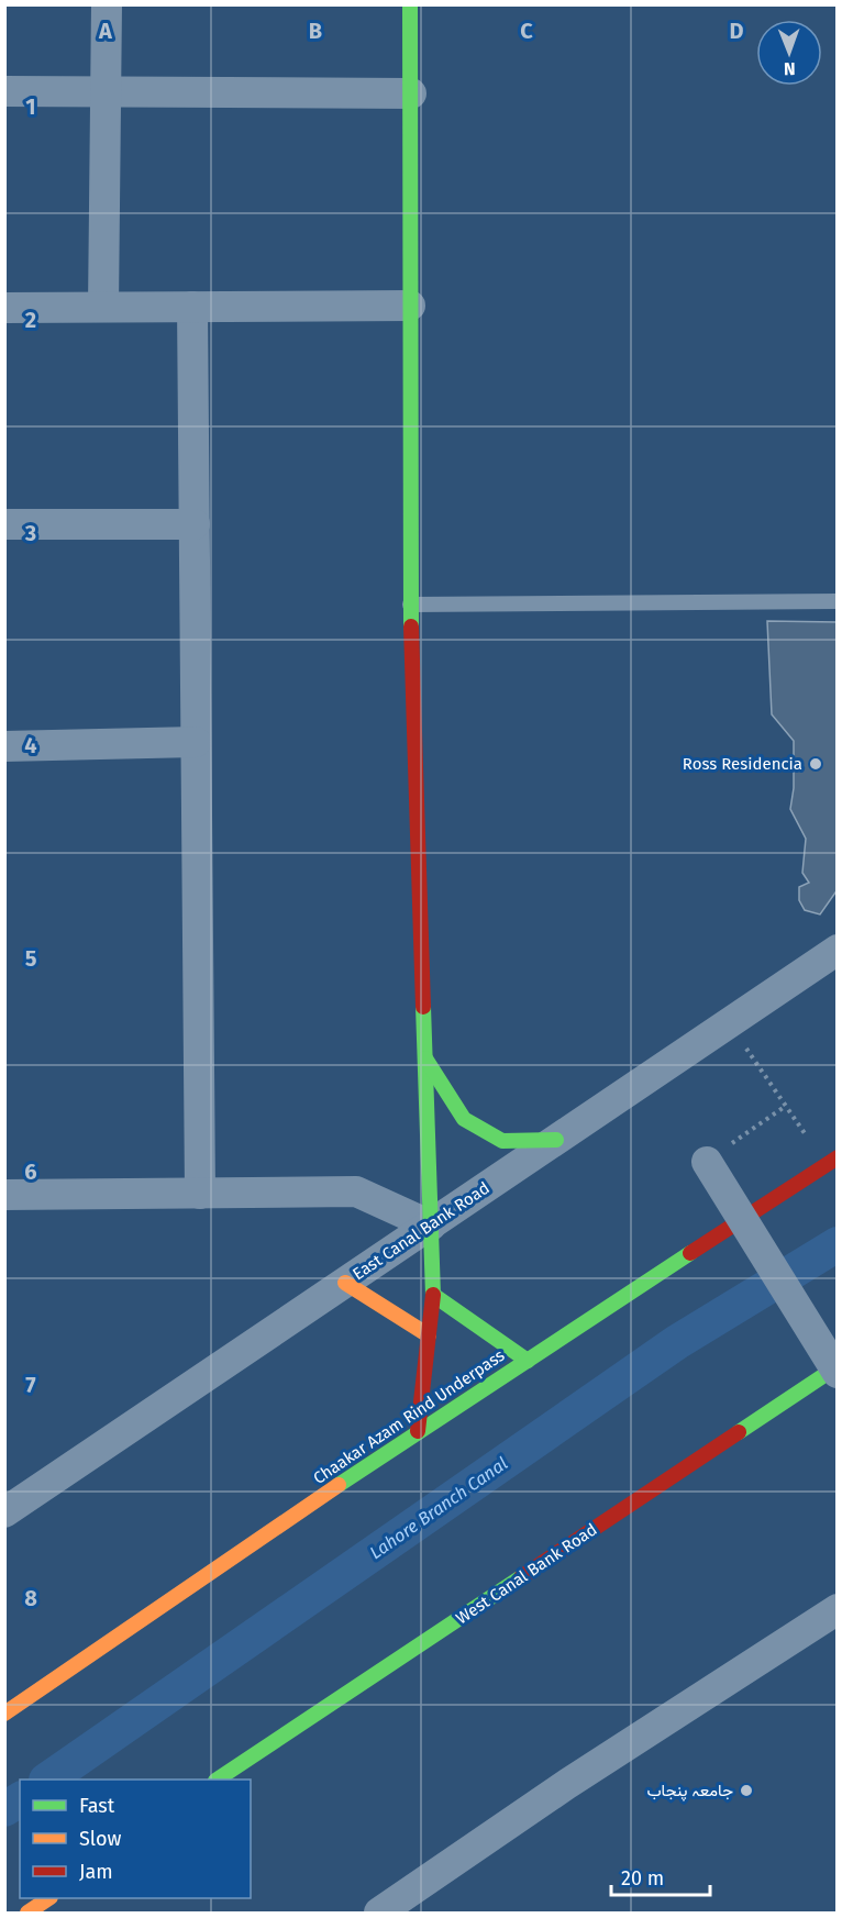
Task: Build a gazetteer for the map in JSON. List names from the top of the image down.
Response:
{
  "streets": {
    "main road": ["Chaakar Azam Rind Underpass", "West Canal Bank Road"],
    "street": ["East Canal Bank Road"]
  },
  "water": ["Lahore Branch Canal"],
  "places": ["Ross Residencia", "جامعہ پنجاب"],
  "legend": ["Fast", "Slow", "Jam"],
  "scale_bar": "20 m",
  "north": "bottom",
  "grid": {
    "columns": [
      "A",
      "B",
      "C",
      "D"
    ],
    "rows": [
      "1",
      "2",
      "3",
      "4",
      "5",
      "6",
      "7",
      "8"
    ]
  }
}
